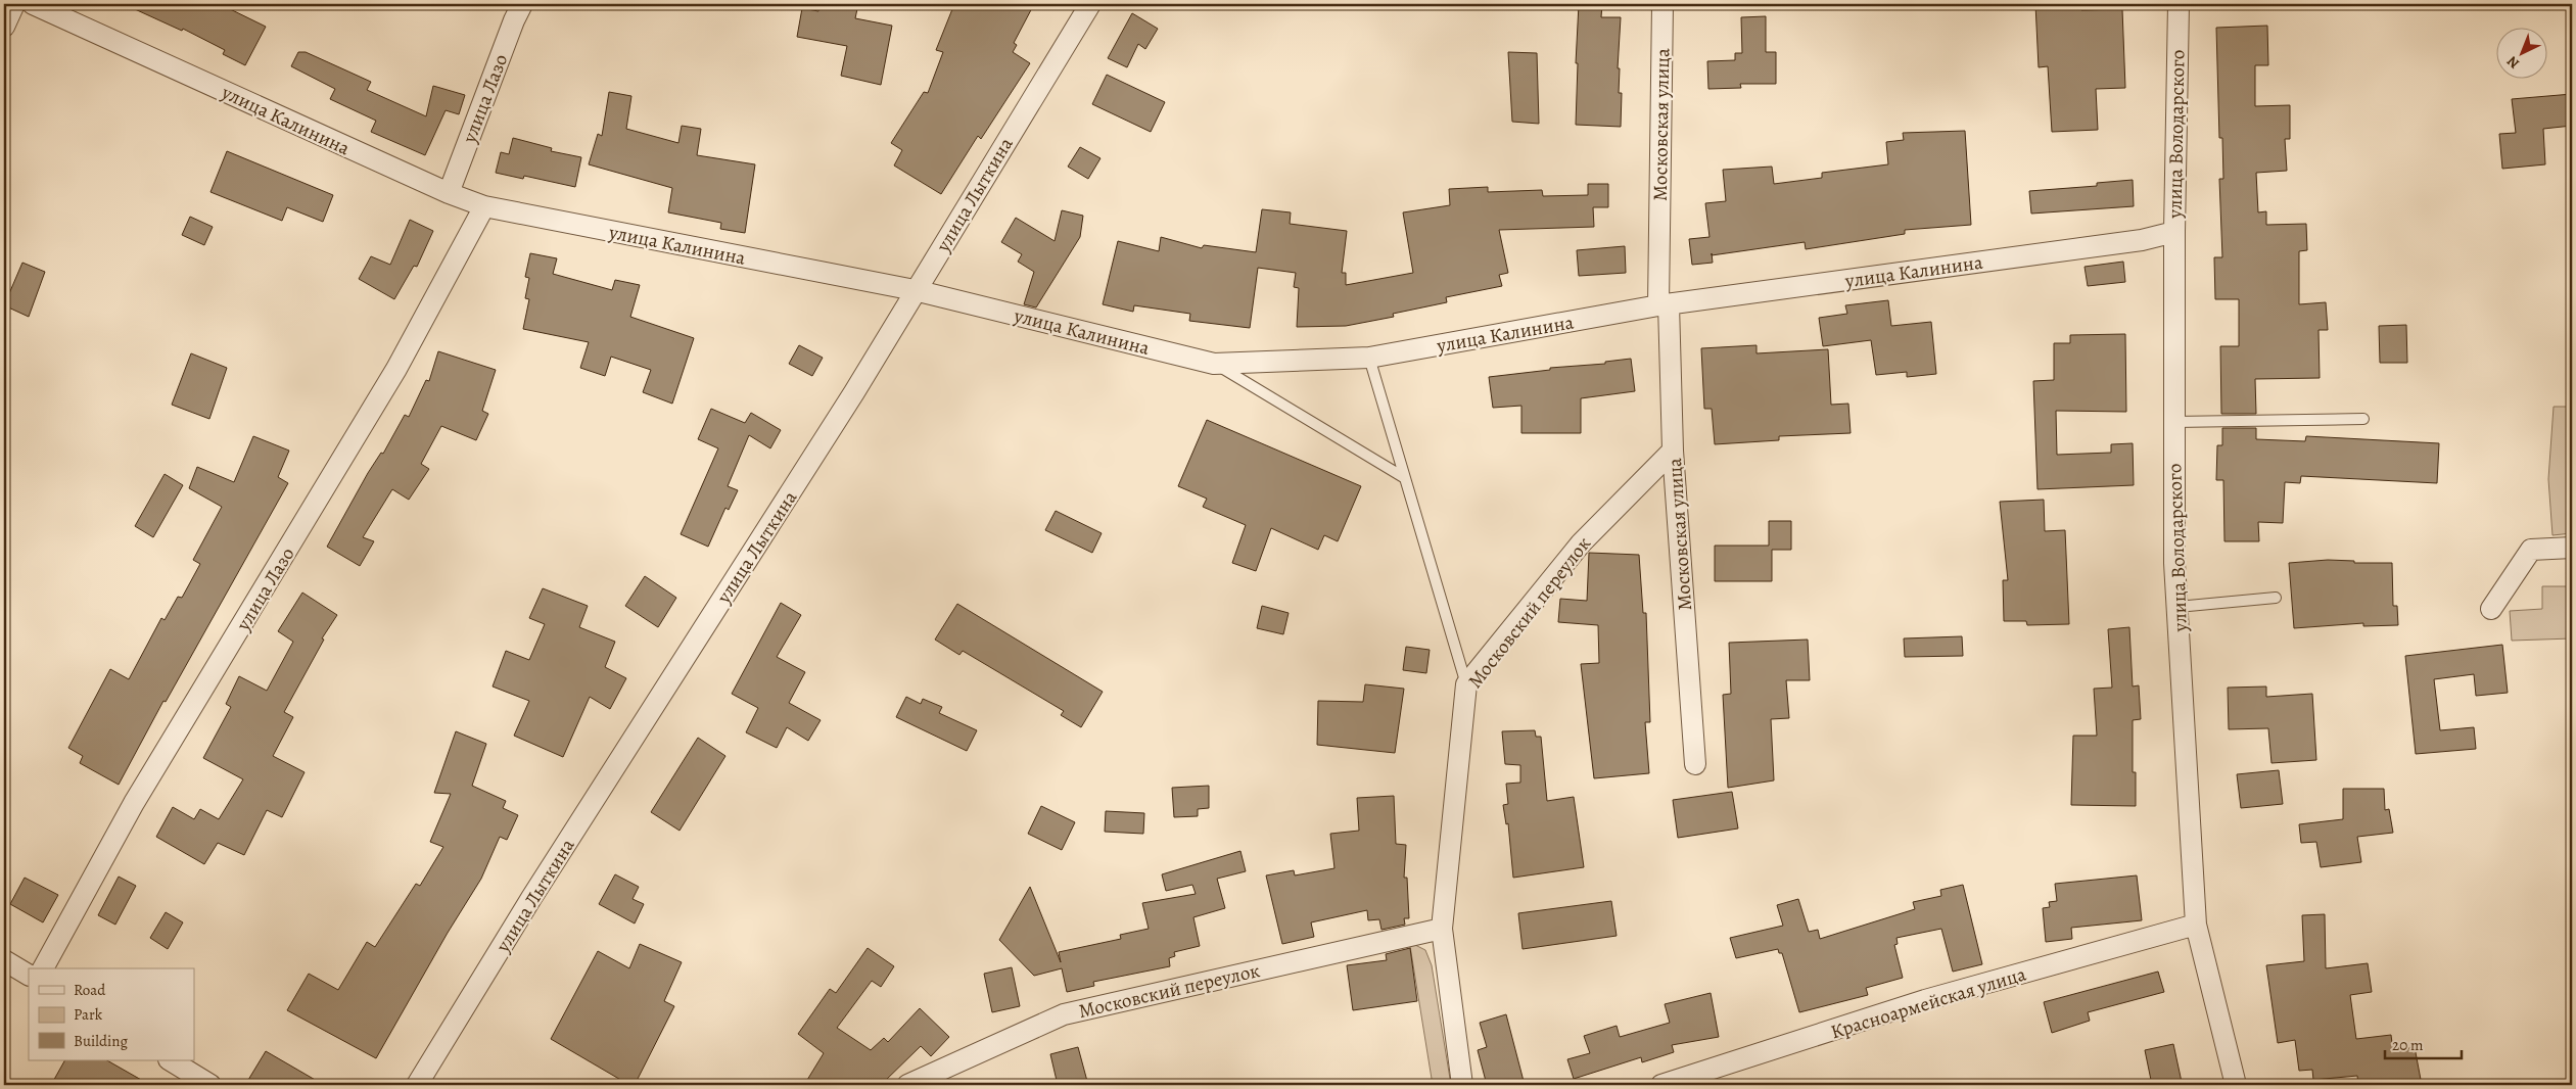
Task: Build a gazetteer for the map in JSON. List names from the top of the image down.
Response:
{
  "streets": {
    "street": [
      "улица Лазо",
      "улица Калинина",
      "Московская улица",
      "улица Володарского",
      "улица Лыткина",
      "Московский переулок",
      "Красноармейская улица"
    ]
  },
  "crossings": [
    ["улица Лазо", "улица Калинина"],
    ["улица Калинина", "Московская улица"],
    ["улица Калинина", "улица Володарского"],
    ["улица Калинина", "улица Лыткина"],
    ["Московская улица", "Московский переулок"],
    ["улица Володарского", "Красноармейская улица"]
  ],
  "legend": ["Road", "Park", "Building"],
  "scale_bar": "20 m",
  "north": "bottom left"
}
